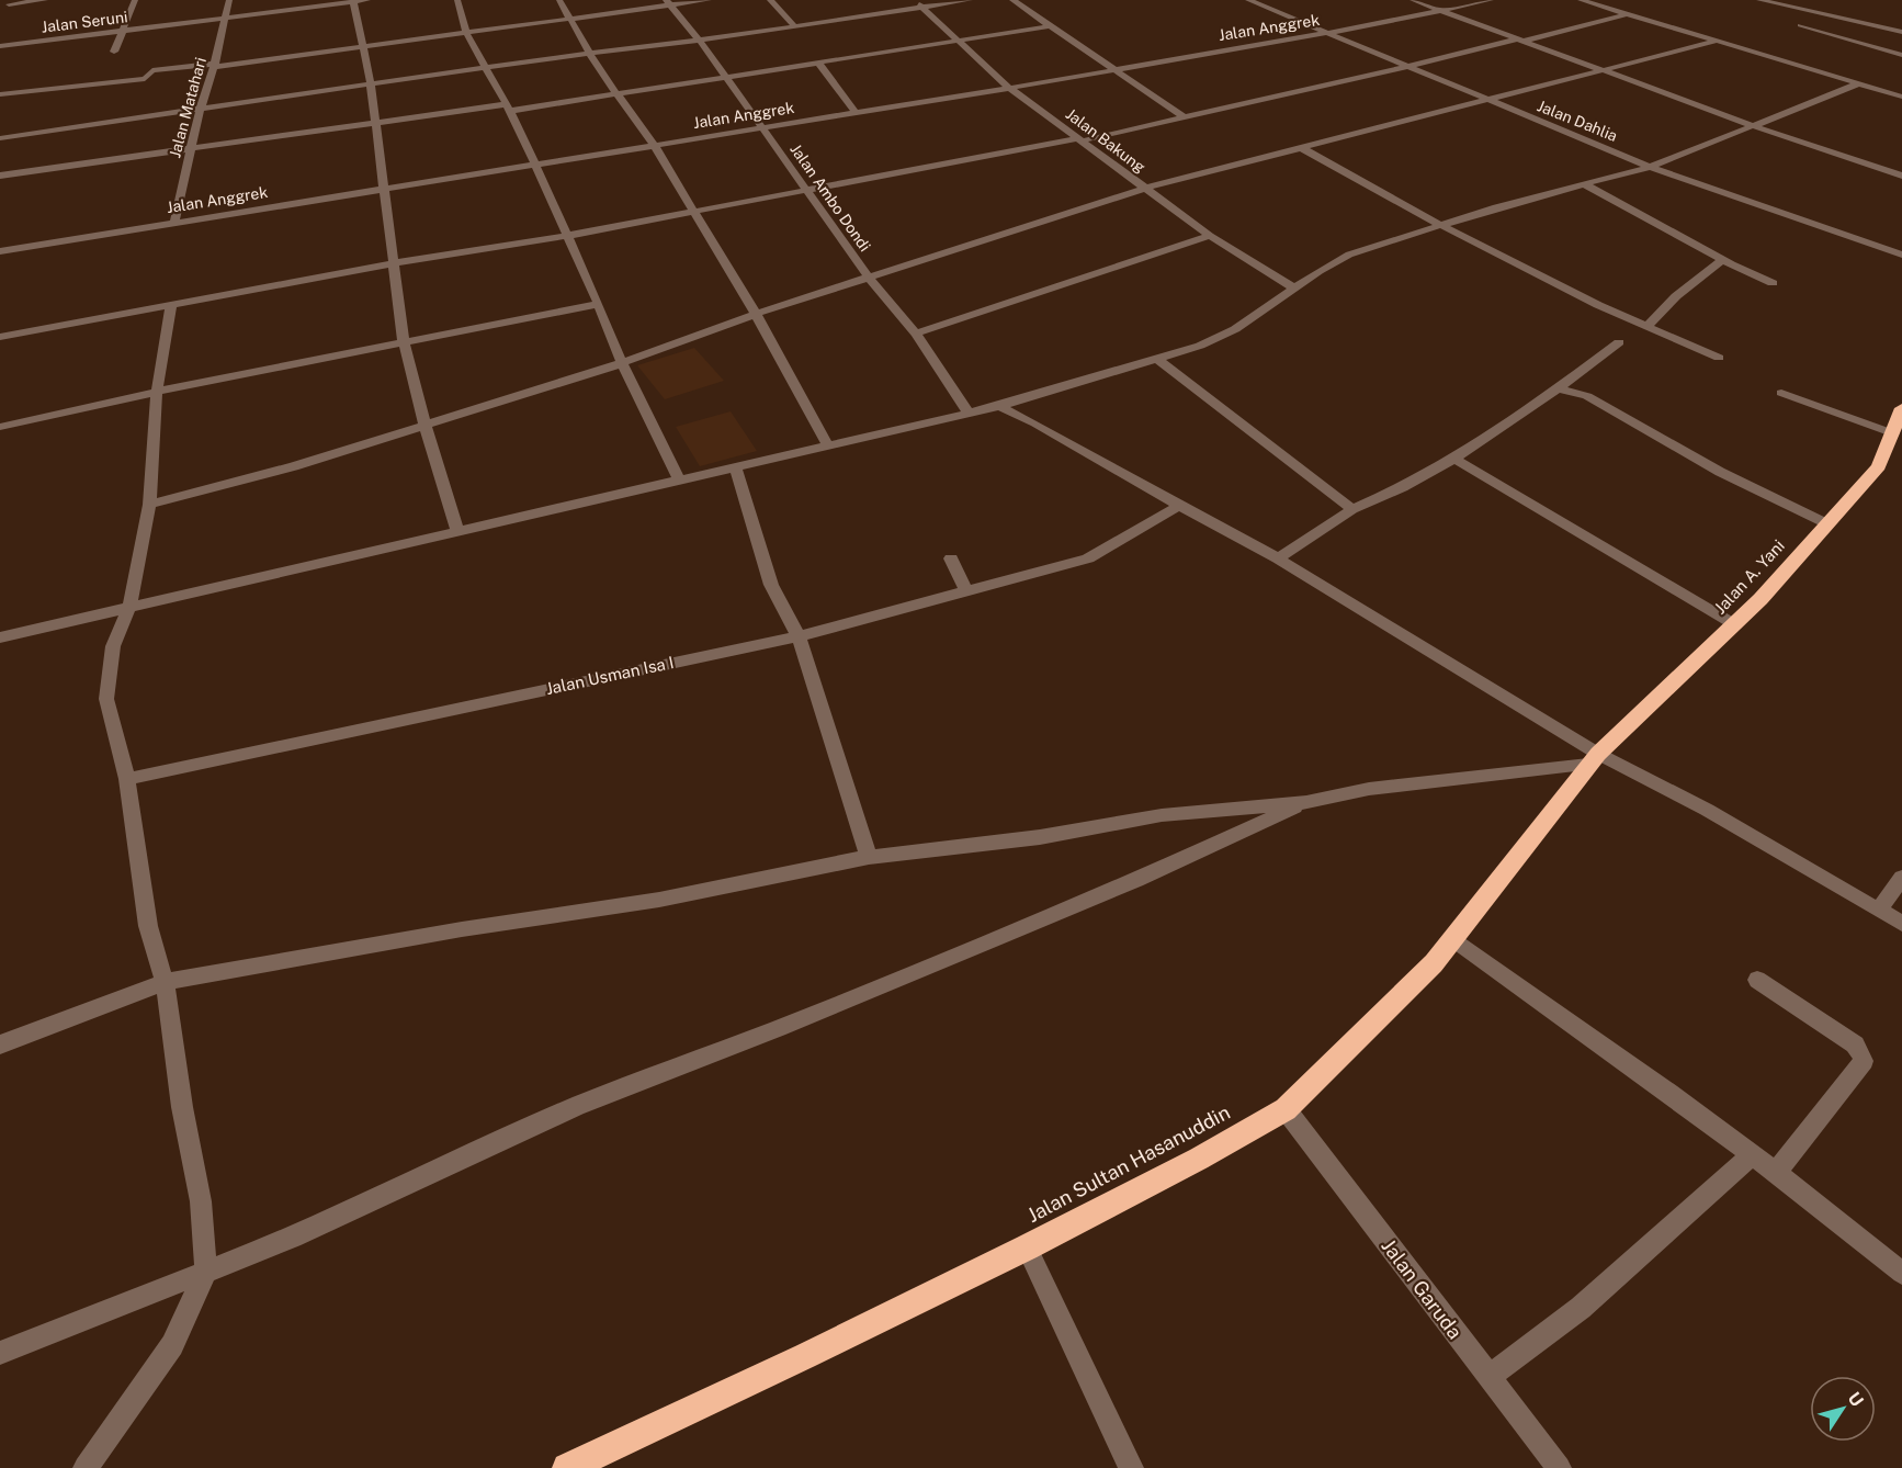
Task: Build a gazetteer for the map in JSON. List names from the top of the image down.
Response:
{
  "streets": {
    "highway": ["Jalan A. Yani", "Jalan Sultan Hasanuddin"],
    "street": [
      "Jalan Seruni",
      "Jalan Anggrek",
      "Jalan Matahari",
      "Jalan Dahlia",
      "Jalan Bakung",
      "Jalan Ambo Dondi",
      "Jalan Usman Isa I",
      "Jalan Garuda"
    ]
  },
  "crossings": [
    ["Jalan Seruni", "Jalan Matahari"],
    ["Jalan Anggrek", "Jalan Matahari"],
    ["Jalan Anggrek", "Jalan Dahlia"],
    ["Jalan Anggrek", "Jalan Bakung"],
    ["Jalan Anggrek", "Jalan Ambo Dondi"],
    ["Jalan A. Yani", "Jalan Sultan Hasanuddin"],
    ["Jalan Sultan Hasanuddin", "Jalan Garuda"]
  ],
  "north": "top right"
}
